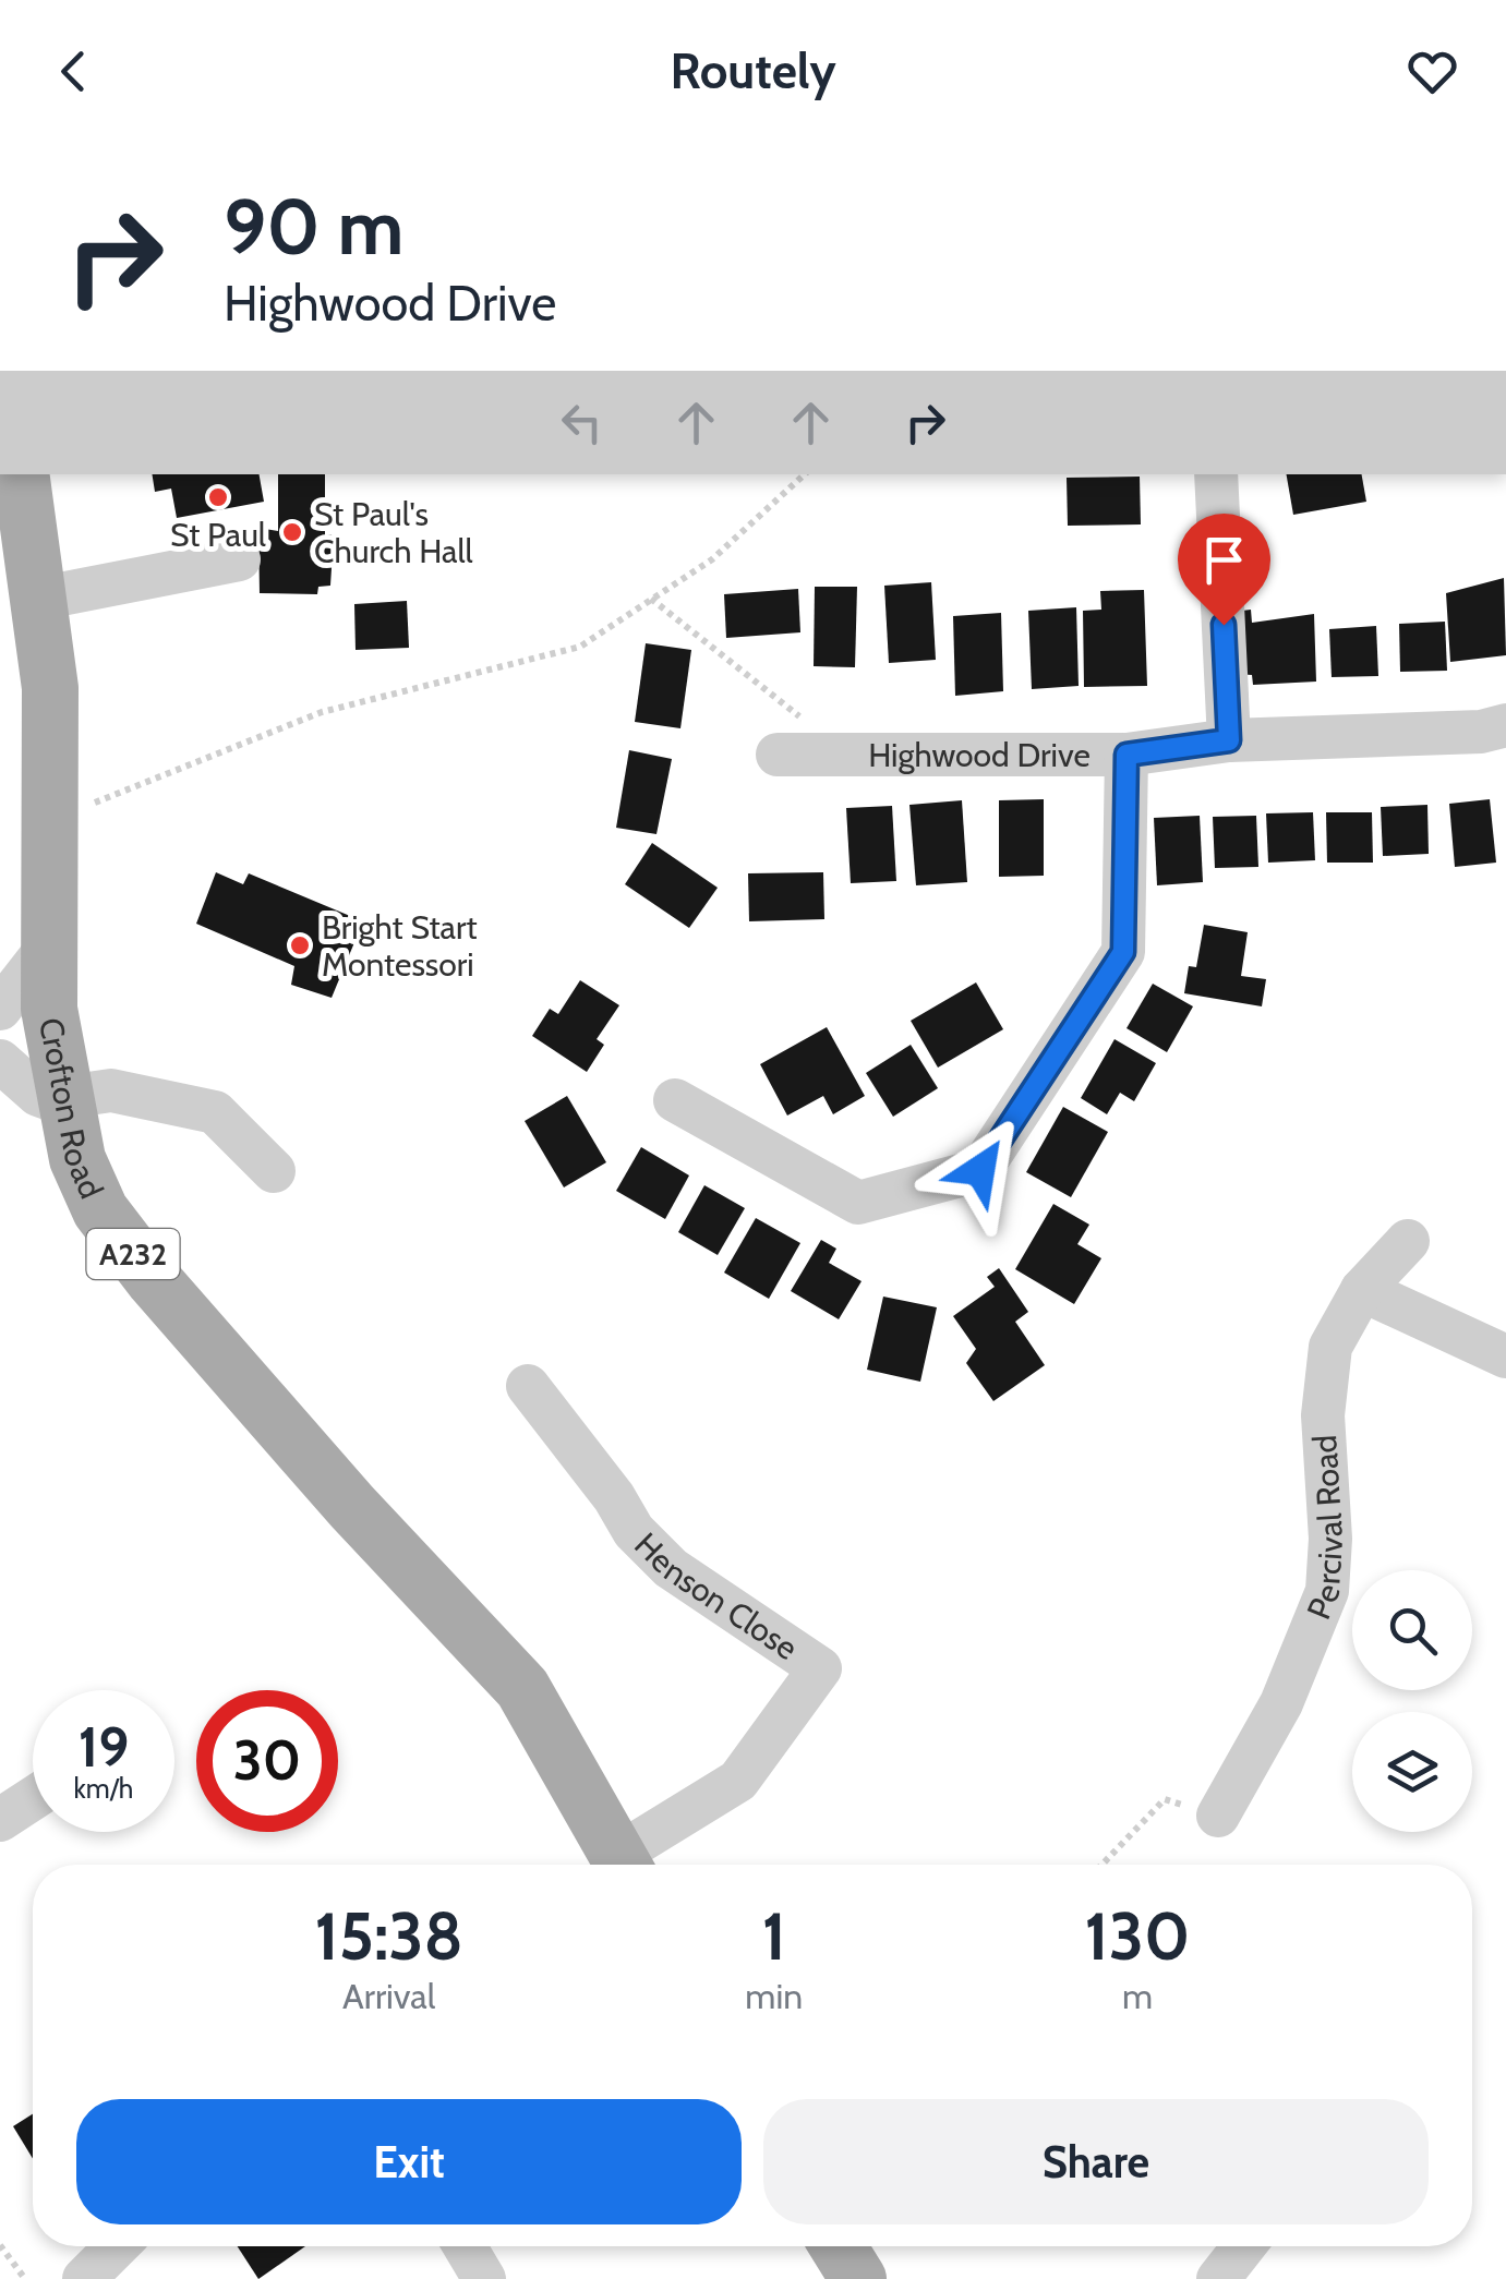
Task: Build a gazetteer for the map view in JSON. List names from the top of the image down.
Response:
{
  "streets": {
    "main road": ["Crofton Road", "A232"],
    "street": ["Highwood Drive", "Percival Road", "Henson Close"]
  },
  "places": ["St Paul", "St Paul's Church Hall", "Bright Start Montessori"],
  "page": {
    "header": "Routely",
    "turn": ["90 m", "Highwood Drive"],
    "speed": "19 km/h",
    "limit": "30",
    "eta": [
      "15:38",
      "Arrival",
      "1",
      "min",
      "130",
      "m"
    ],
    "buttons": ["Exit", "Share"]
  }
}
